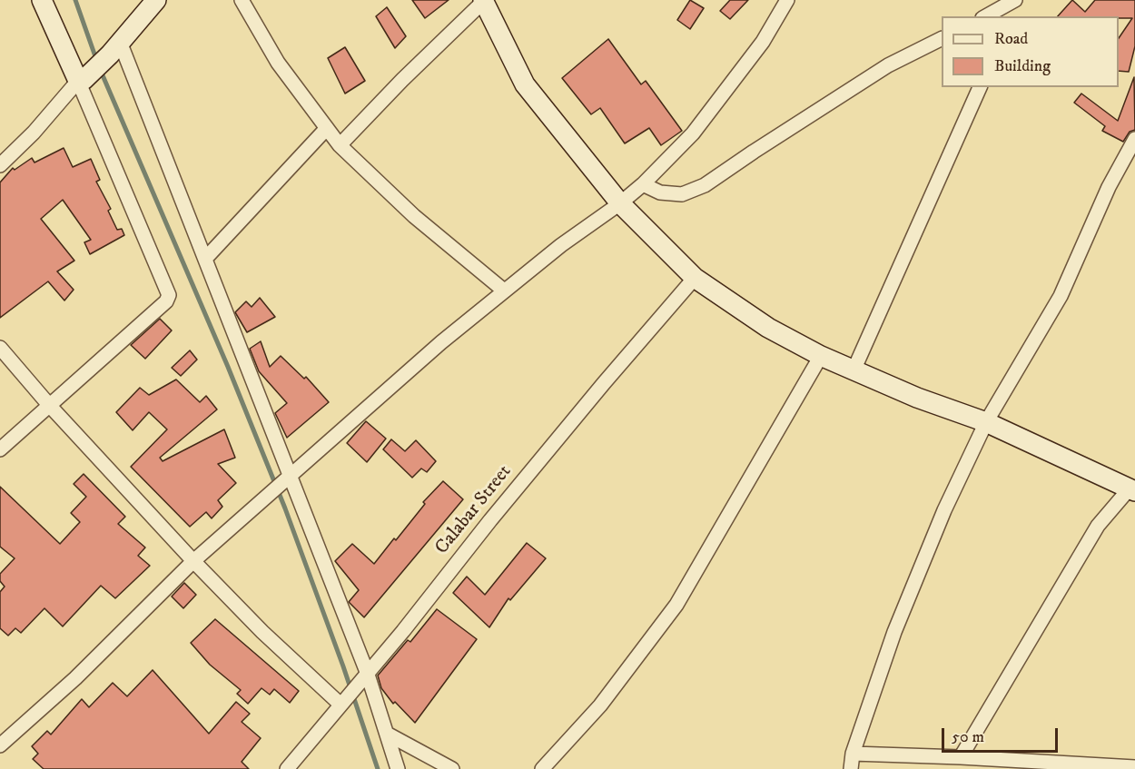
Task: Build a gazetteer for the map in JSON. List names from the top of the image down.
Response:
{
  "streets": {
    "street": ["Calabar Street"]
  },
  "legend": ["Road", "Building"],
  "scale_bar": "50 m"
}
